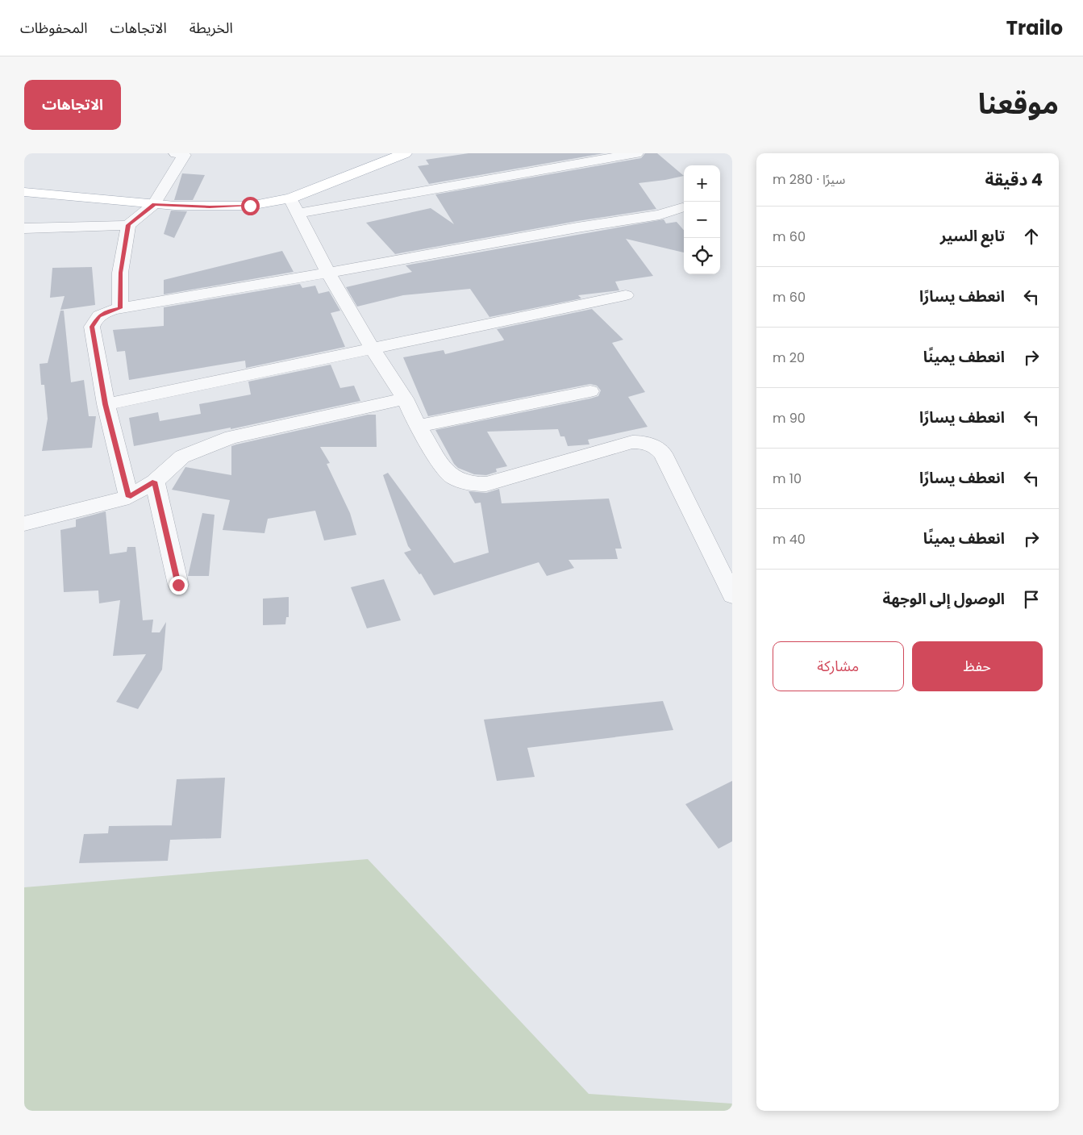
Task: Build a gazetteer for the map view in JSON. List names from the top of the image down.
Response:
{
  "page": {
    "header": "Trailo",
    "nav": ["الخريطة", "الاتجاهات", "المحفوظات"],
    "title": "موقعنا",
    "buttons": [
      "الاتجاهات",
      ["حفظ", "مشاركة"]
    ],
    "heading": ["4 دقيقة", "سيرًا · 280 m"],
    "map_buttons": ["+", "−"],
    "list": [
      ["تابع السير", "60 m"],
      ["انعطف يسارًا", "60 m"],
      ["انعطف يمينًا", "20 m"],
      ["انعطف يسارًا", "90 m"],
      ["انعطف يسارًا", "10 m"],
      ["انعطف يمينًا", "40 m"],
      "الوصول إلى الوجهة"
    ]
  }
}
